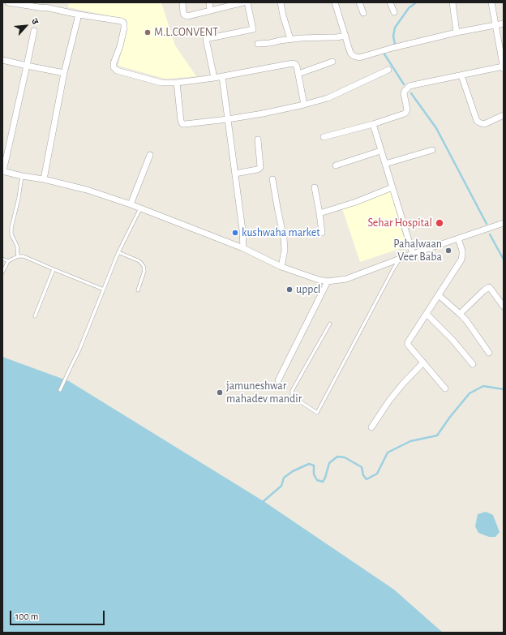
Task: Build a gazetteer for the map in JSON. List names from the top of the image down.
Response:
{
  "places": [
    "M.L.CONVENT",
    "Sehar Hospital",
    "kushwaha market",
    "Pahalwaan Veer Baba",
    "uppcl",
    "jamuneshwar mahadev mandir"
  ],
  "scale_bar": "100 m",
  "north": "top right"
}
